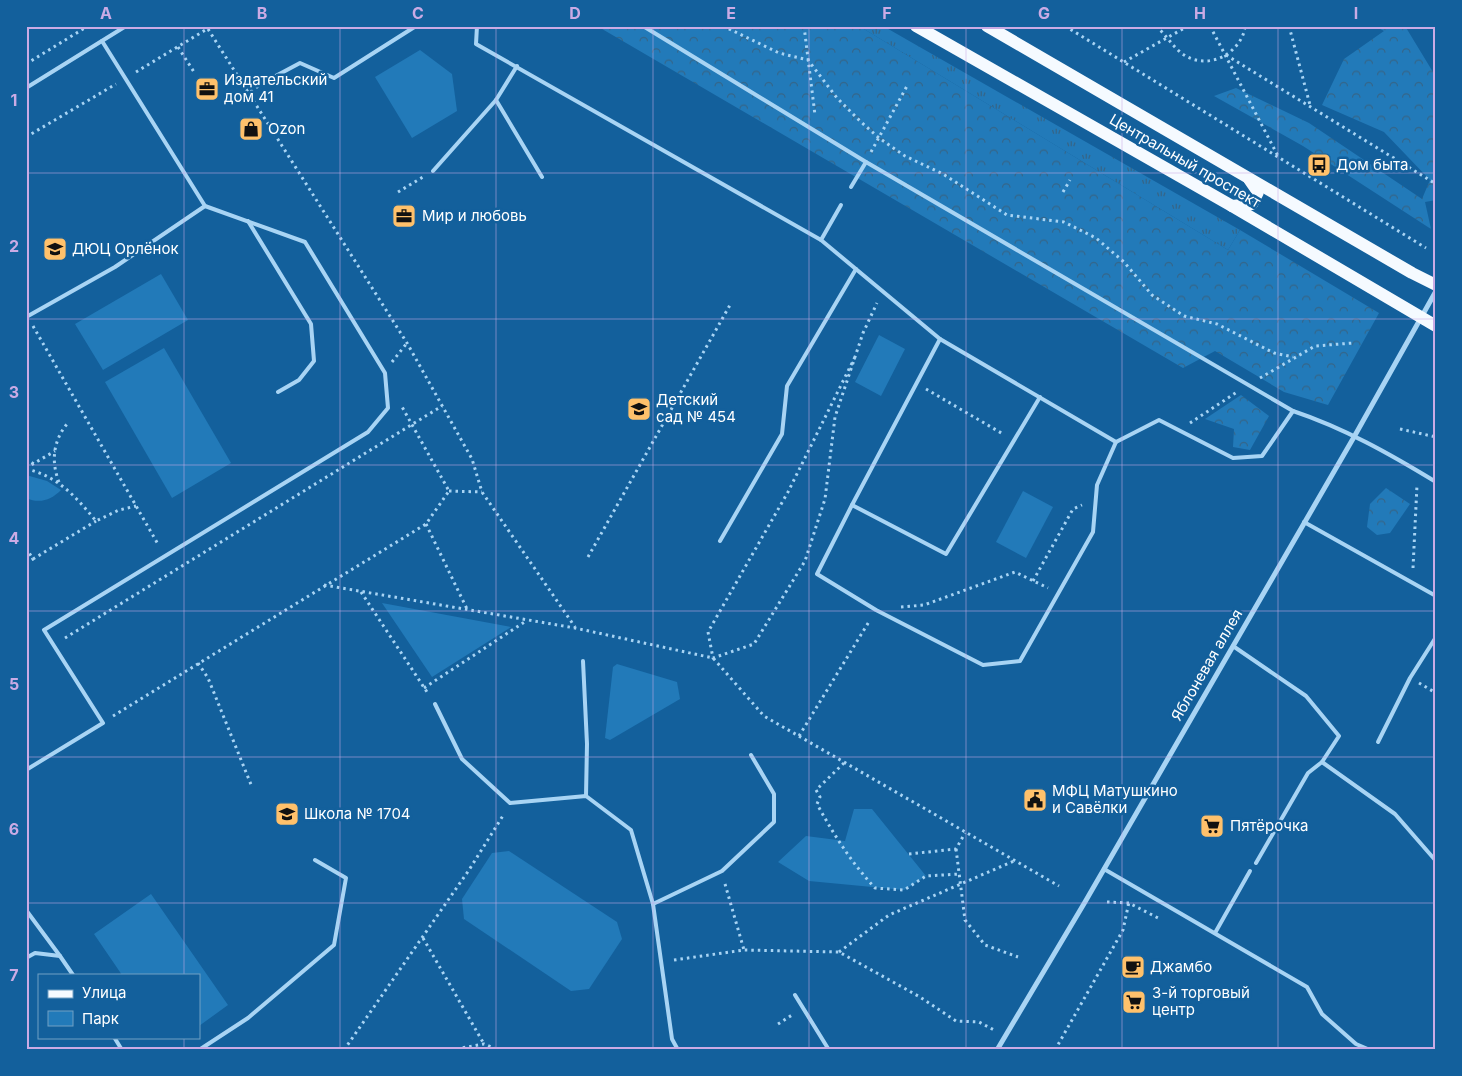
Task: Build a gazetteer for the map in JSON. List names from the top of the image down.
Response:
{
  "streets": {
    "main road": ["Центральный проспект"],
    "street": ["Яблоневая аллея"]
  },
  "crossings": [
    ["Центральный проспект", "Яблоневая аллея"]
  ],
  "places": {
    "office": ["Издательский дом 41", "Мир и любовь"],
    "shop": ["Ozon"],
    "bus stop": ["Дом быта"],
    "school or university": ["ДЮЦ Орлёнок", "Детский сад № 454", "Школа № 1704"],
    "public building": ["МФЦ Матушкино и Савёлки"],
    "supermarket": ["Пятёрочка", "3-й торговый центр"],
    "cafe": ["Джамбо"]
  },
  "legend": ["Улица", "Парк"],
  "grid": {
    "columns": [
      "A",
      "B",
      "C",
      "D",
      "E",
      "F",
      "G",
      "H",
      "I"
    ],
    "rows": [
      "1",
      "2",
      "3",
      "4",
      "5",
      "6",
      "7"
    ]
  }
}
